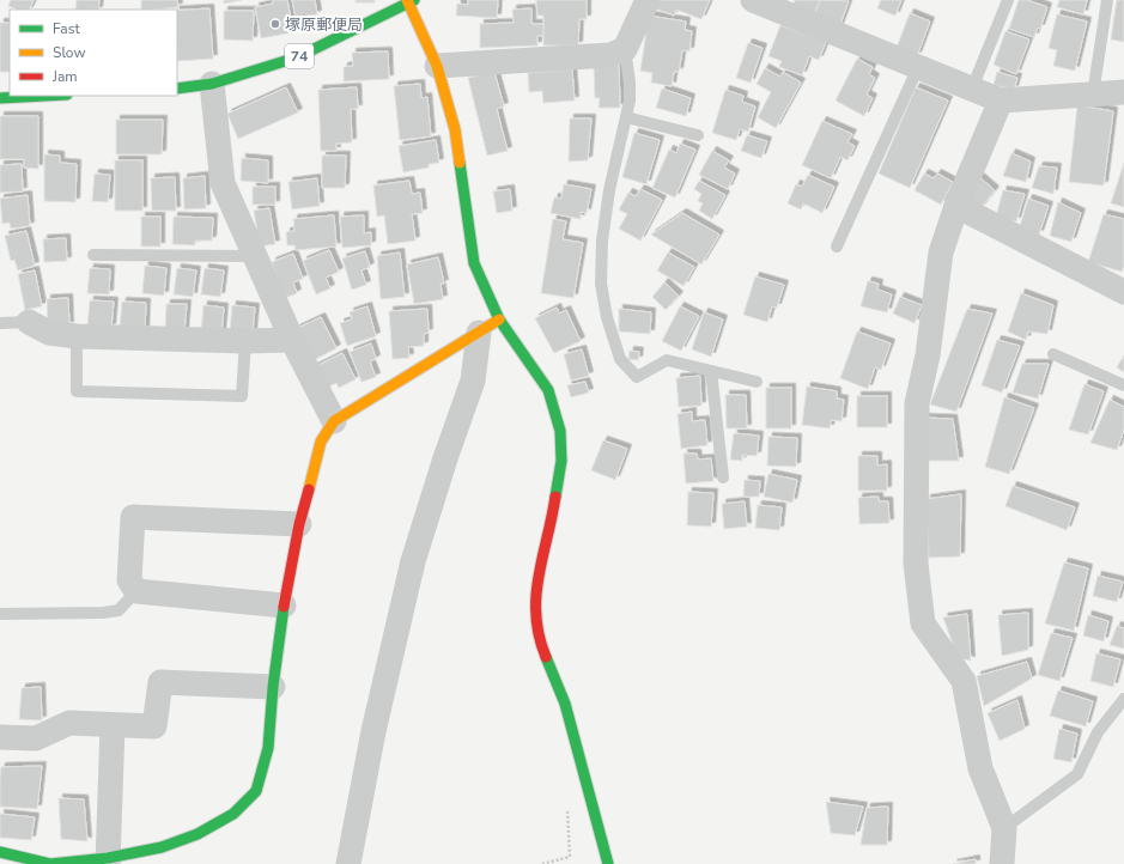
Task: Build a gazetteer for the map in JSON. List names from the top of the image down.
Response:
{
  "streets": {
    "street": ["74"]
  },
  "places": ["塚原郵便局"],
  "legend": ["Fast", "Slow", "Jam"]
}
